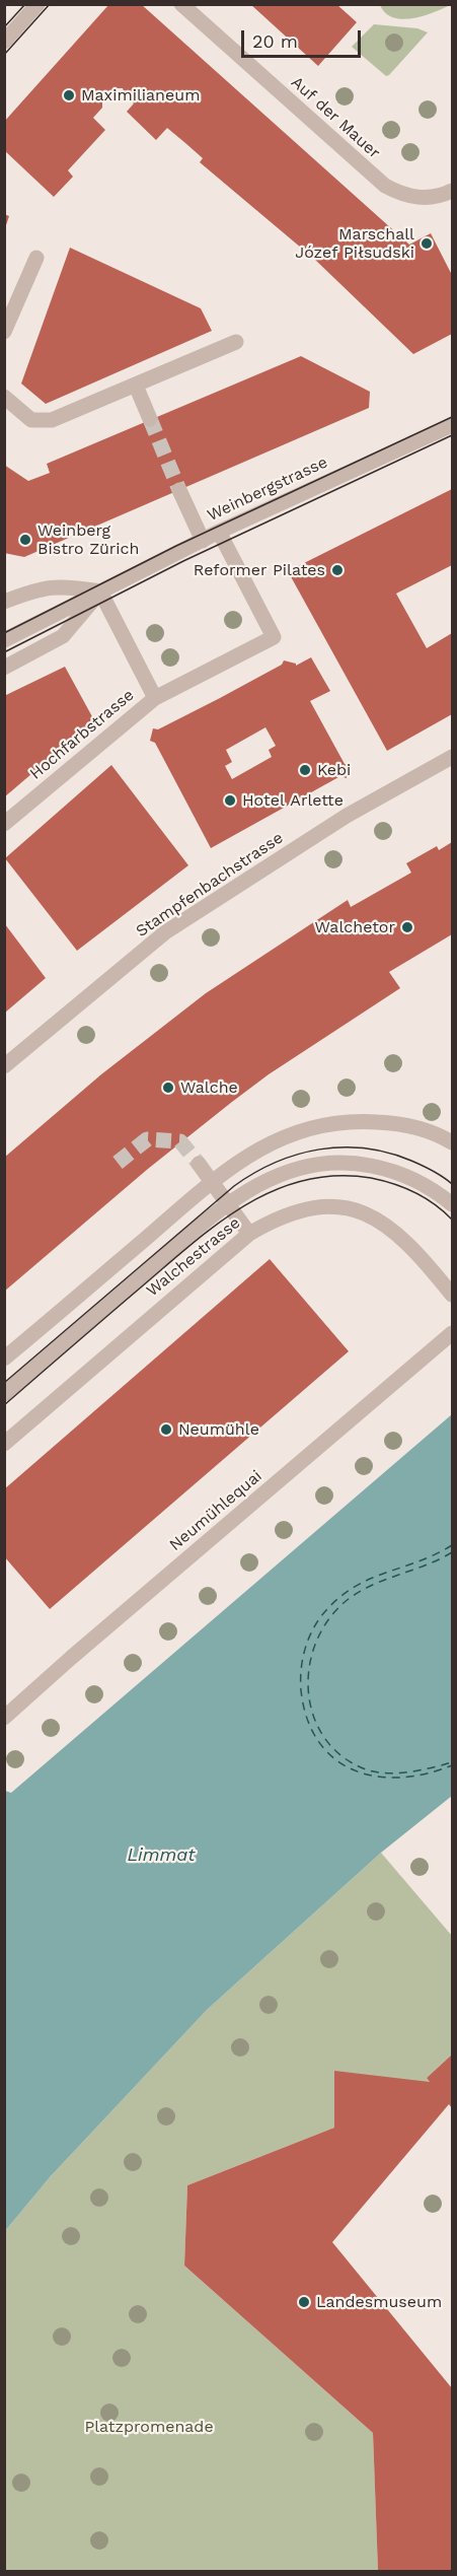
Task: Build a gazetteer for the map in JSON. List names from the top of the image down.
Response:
{
  "streets": {
    "street": [
      "Auf der Mauer",
      "Weinbergstrasse",
      "Hochfarbstrasse",
      "Stampfenbachstrasse",
      "Walchestrasse",
      "Neumühlequai"
    ]
  },
  "crossings": [
    ["Weinbergstrasse", "Hochfarbstrasse"]
  ],
  "water": ["Limmat"],
  "parks": ["Platzpromenade"],
  "places": [
    "Maximilianeum",
    "Marschall Józef Piłsudski",
    "Weinberg Bistro Zürich",
    "Reformer Pilates",
    "Kebi",
    "Hotel Arlette",
    "Walchetor",
    "Walche",
    "Neumühle",
    "Landesmuseum"
  ],
  "scale_bar": "20 m"
}
